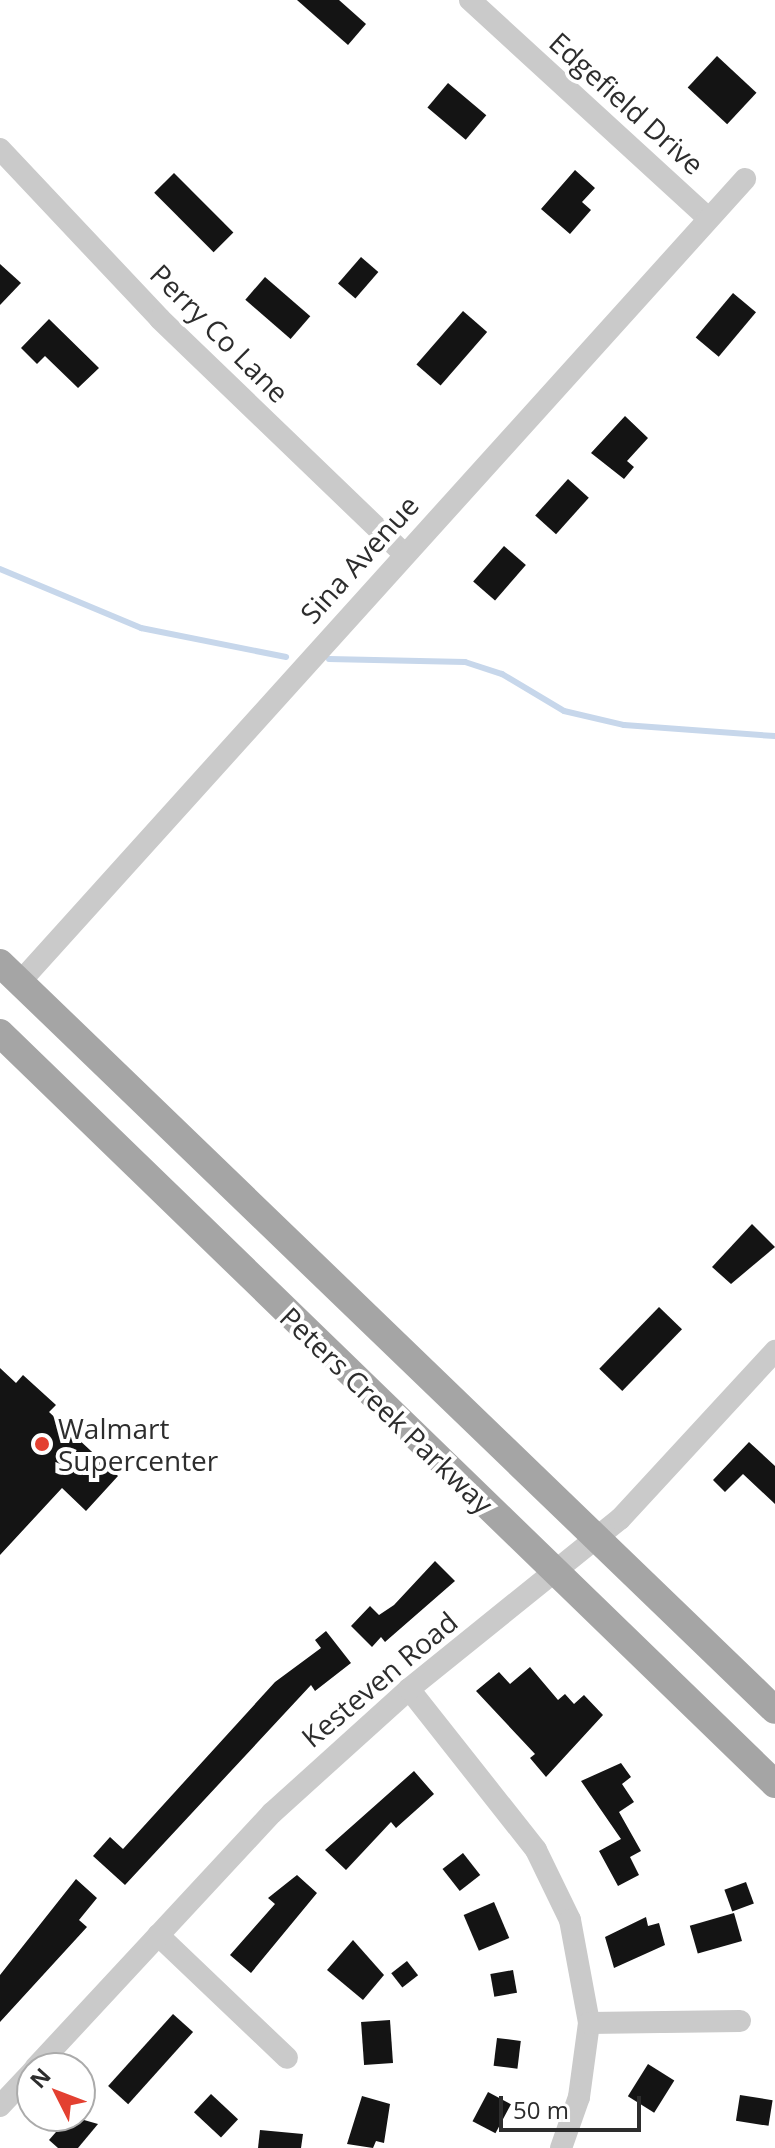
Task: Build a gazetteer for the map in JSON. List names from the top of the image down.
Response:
{
  "streets": {
    "main road": ["Peters Creek Parkway"],
    "street": [
      "Edgefield Drive",
      "Perry Co Lane",
      "Sina Avenue",
      "Kesteven Road"
    ]
  },
  "crossings": [
    ["Edgefield Drive", "Sina Avenue"],
    ["Perry Co Lane", "Sina Avenue"],
    ["Sina Avenue", "Peters Creek Parkway"],
    ["Peters Creek Parkway", "Kesteven Road"]
  ],
  "places": ["Walmart Supercenter"],
  "scale_bar": "50 m",
  "north": "top left"
}
